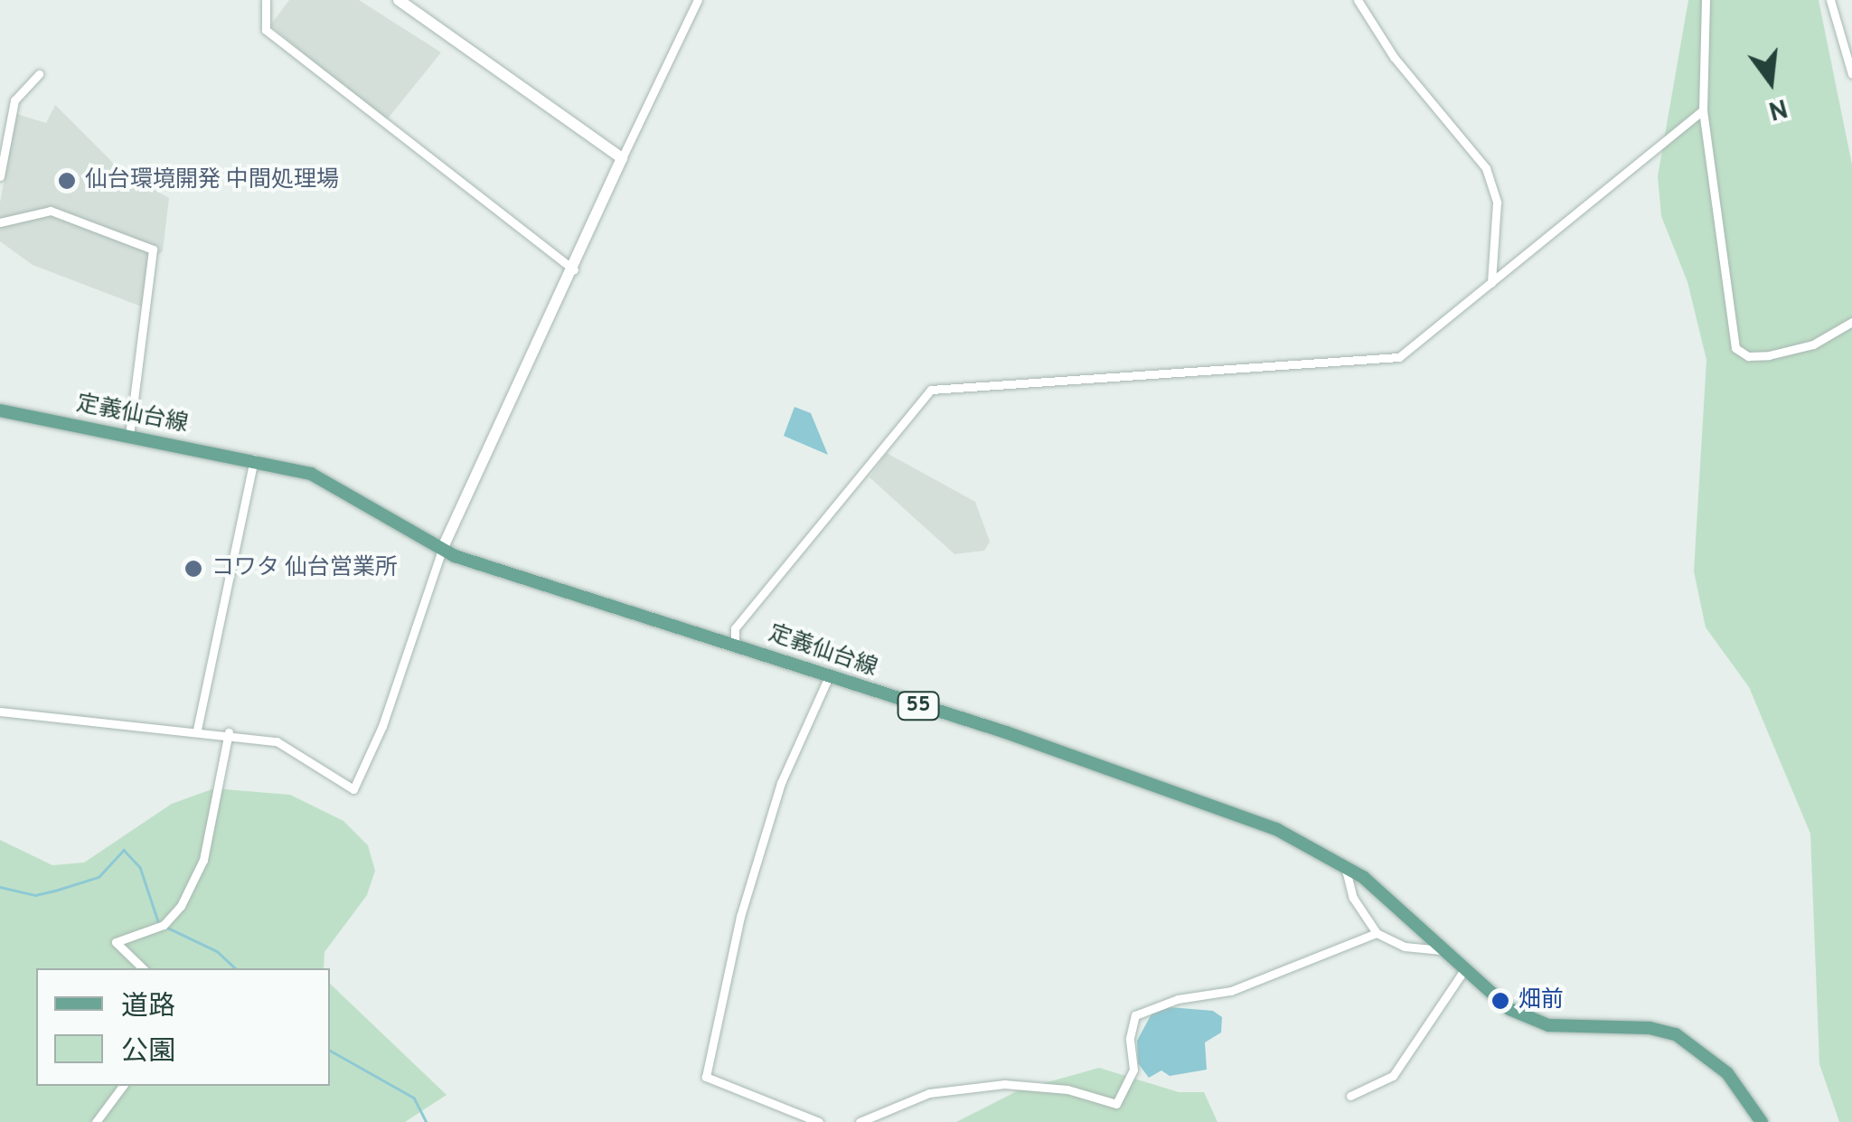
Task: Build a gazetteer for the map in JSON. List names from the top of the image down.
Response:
{
  "streets": {
    "main road": ["定義仙台線", "55"]
  },
  "places": ["仙台環境開発 中間処理場", "コワタ 仙台営業所", "畑前"],
  "legend": ["道路", "公園"],
  "north": "bottom"
}
